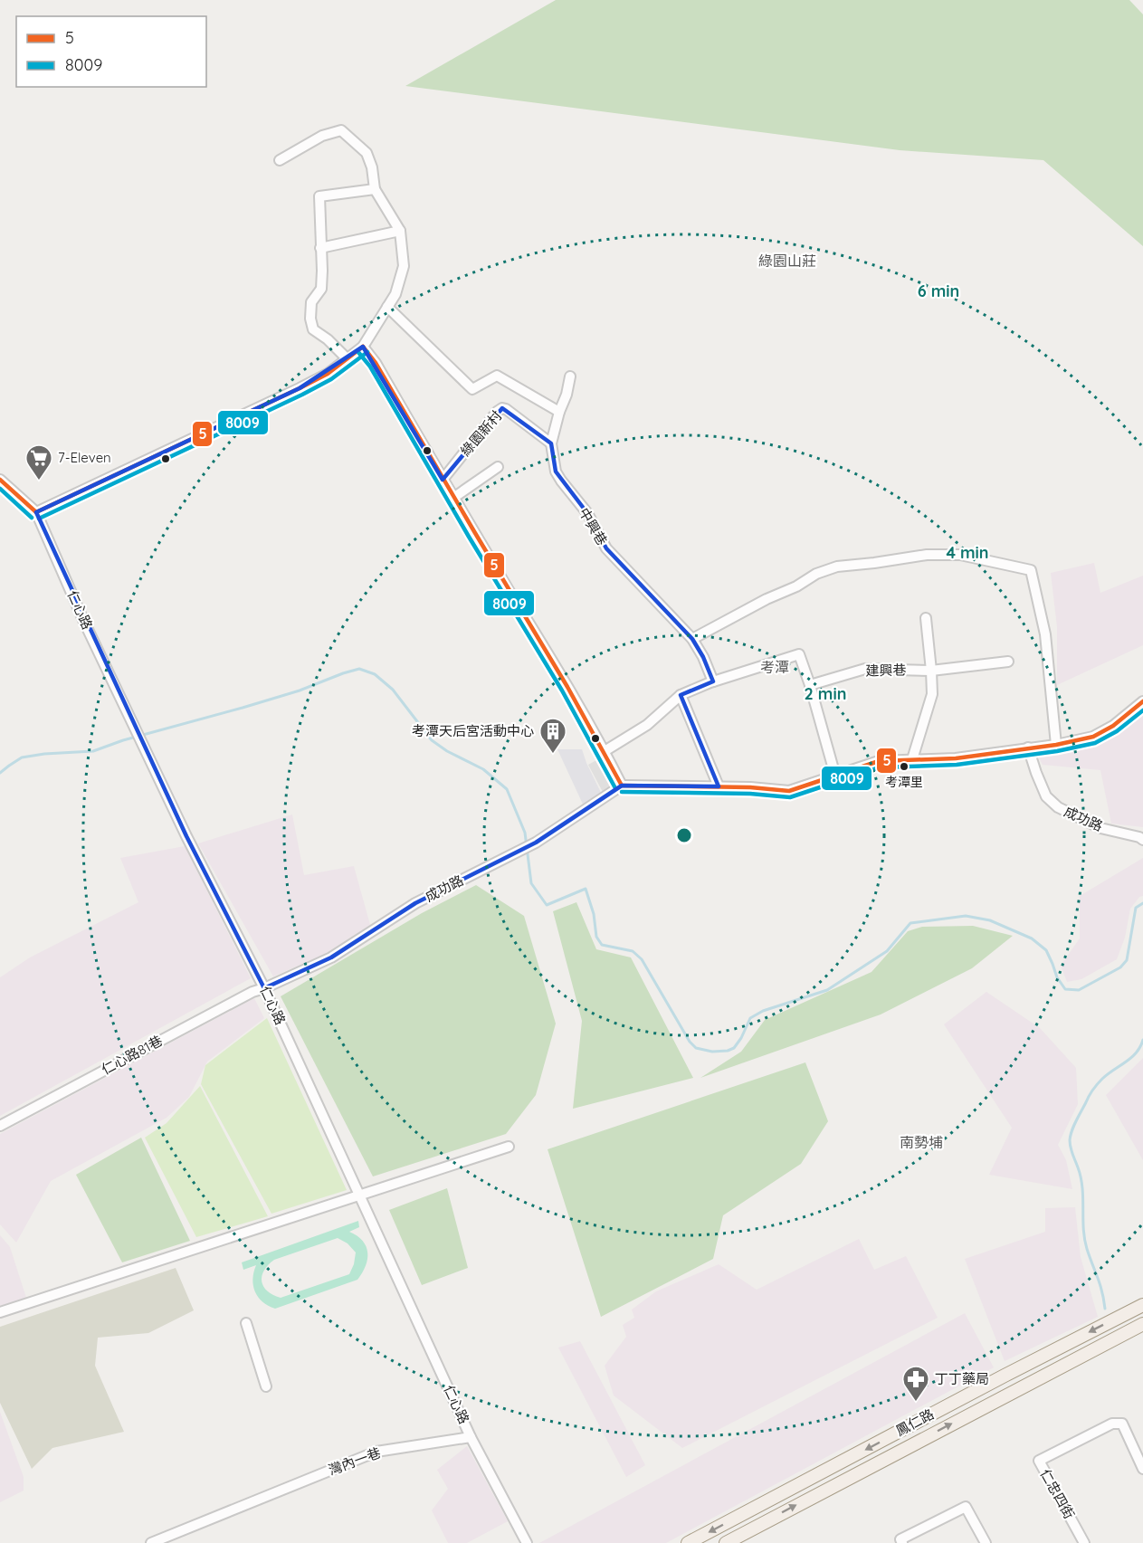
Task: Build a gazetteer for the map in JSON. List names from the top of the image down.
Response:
{
  "streets": {
    "main road": ["鳳仁路"],
    "street": [
      "綠園新村",
      "中興巷",
      "仁心路",
      "建興巷",
      "成功路",
      "仁心路81巷",
      "灣內一巷",
      "仁忠四街"
    ]
  },
  "crossings": [
    ["綠園新村", "中興巷"],
    ["仁心路", "成功路"],
    ["仁心路", "仁心路81巷"],
    ["仁心路", "灣內一巷"],
    ["成功路", "仁心路81巷"]
  ],
  "districts": ["綠園山莊", "考潭", "南勢埔"],
  "places": {
    "supermarket": ["7-Eleven"],
    "building": ["考潭天后宮活動中心"],
    "other": ["考潭里"],
    "pharmacy": ["丁丁藥局"]
  },
  "lines": ["transit line 5", "transit line 8009"],
  "legend": ["5", "8009"],
  "rings": ["6 min", "4 min", "2 min"]
}
